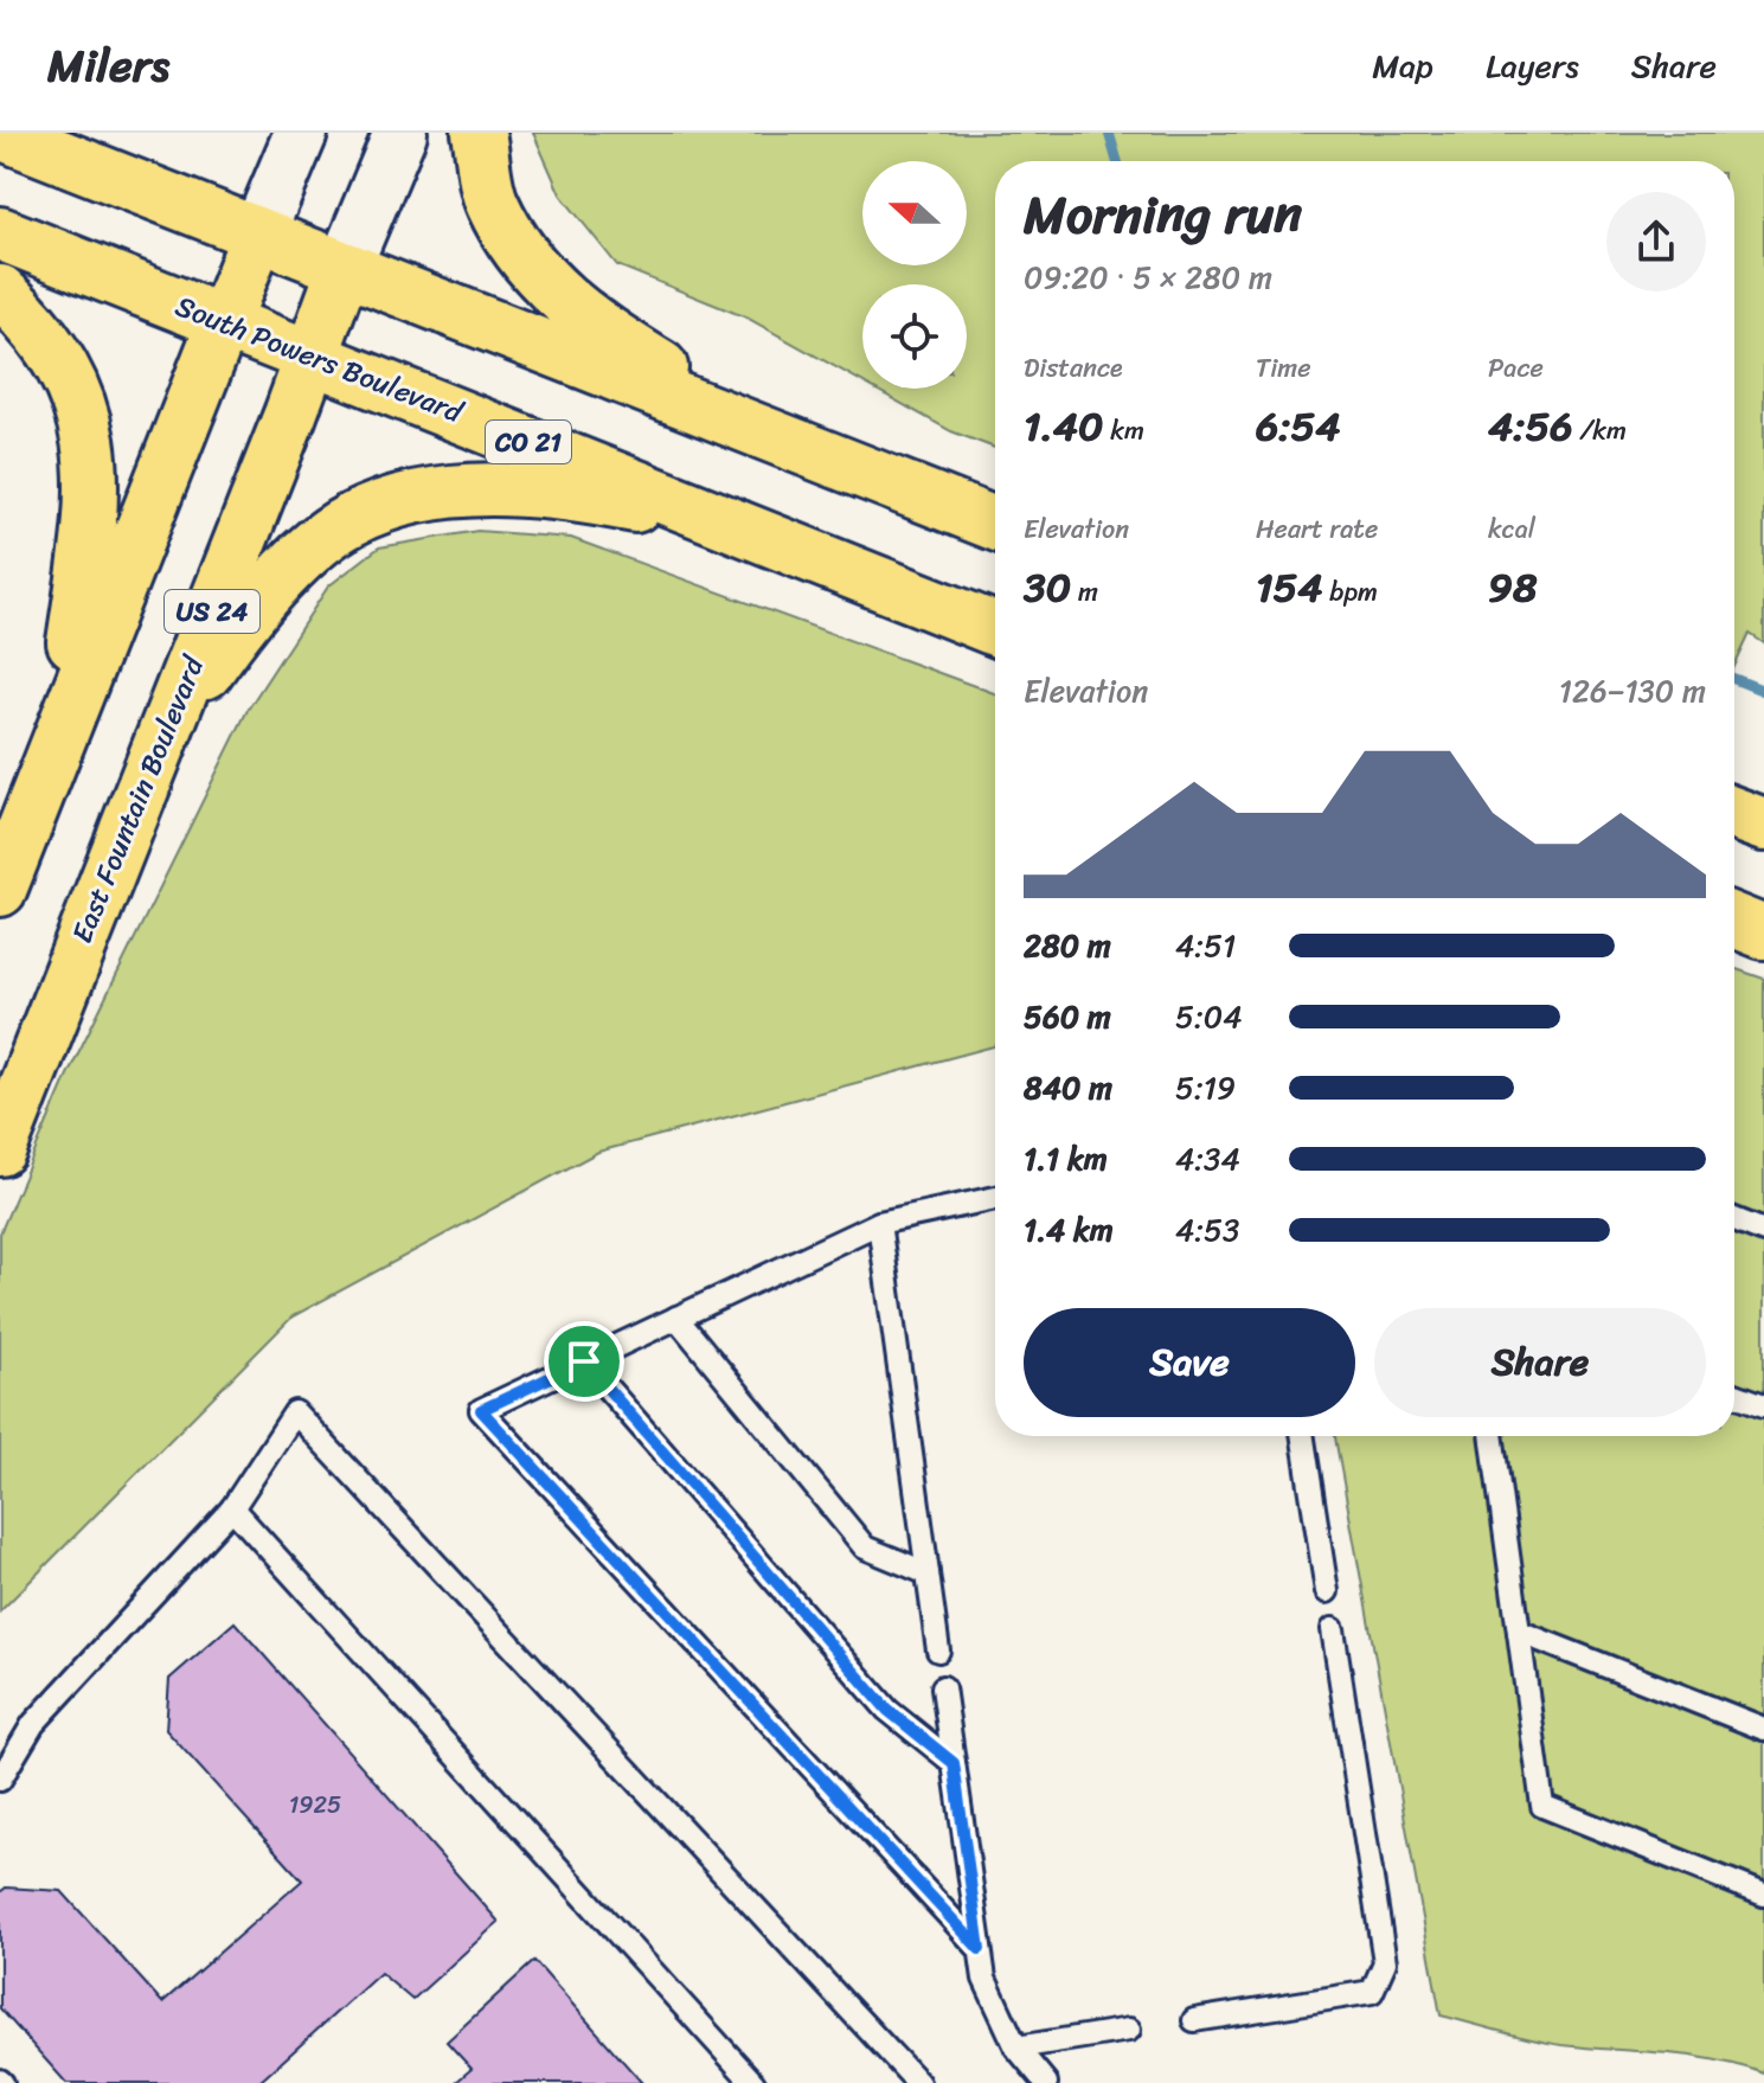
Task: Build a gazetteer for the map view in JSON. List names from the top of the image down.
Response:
{
  "streets": {
    "highway": [
      "South Powers Boulevard",
      "CO 21",
      "US 24",
      "East Fountain Boulevard"
    ]
  },
  "crossings": [
    ["South Powers Boulevard", "East Fountain Boulevard"]
  ],
  "house_numbers": ["1925"],
  "north": "left",
  "page": {
    "header": "Milers",
    "nav": ["Map", "Layers", "Share"],
    "heading": ["Morning run", "09:20 · 5 × 280 m"],
    "stats": [
      ["Distance", "1.40 km"],
      ["Time", "6:54"],
      ["Pace", "4:56 /km"],
      ["Elevation", "30 m"],
      ["Heart rate", "154 bpm"],
      ["kcal", "98"]
    ],
    "chart": ["Elevation", "126–130 m"],
    "list": [
      {
        "name": "280 m",
        "note": "4:51"
      },
      {
        "name": "560 m",
        "note": "5:04"
      },
      {
        "name": "840 m",
        "note": "5:19"
      },
      {
        "name": "1.1 km",
        "note": "4:34"
      },
      {
        "name": "1.4 km",
        "note": "4:53"
      }
    ],
    "buttons": ["Save", "Share"]
  }
}
